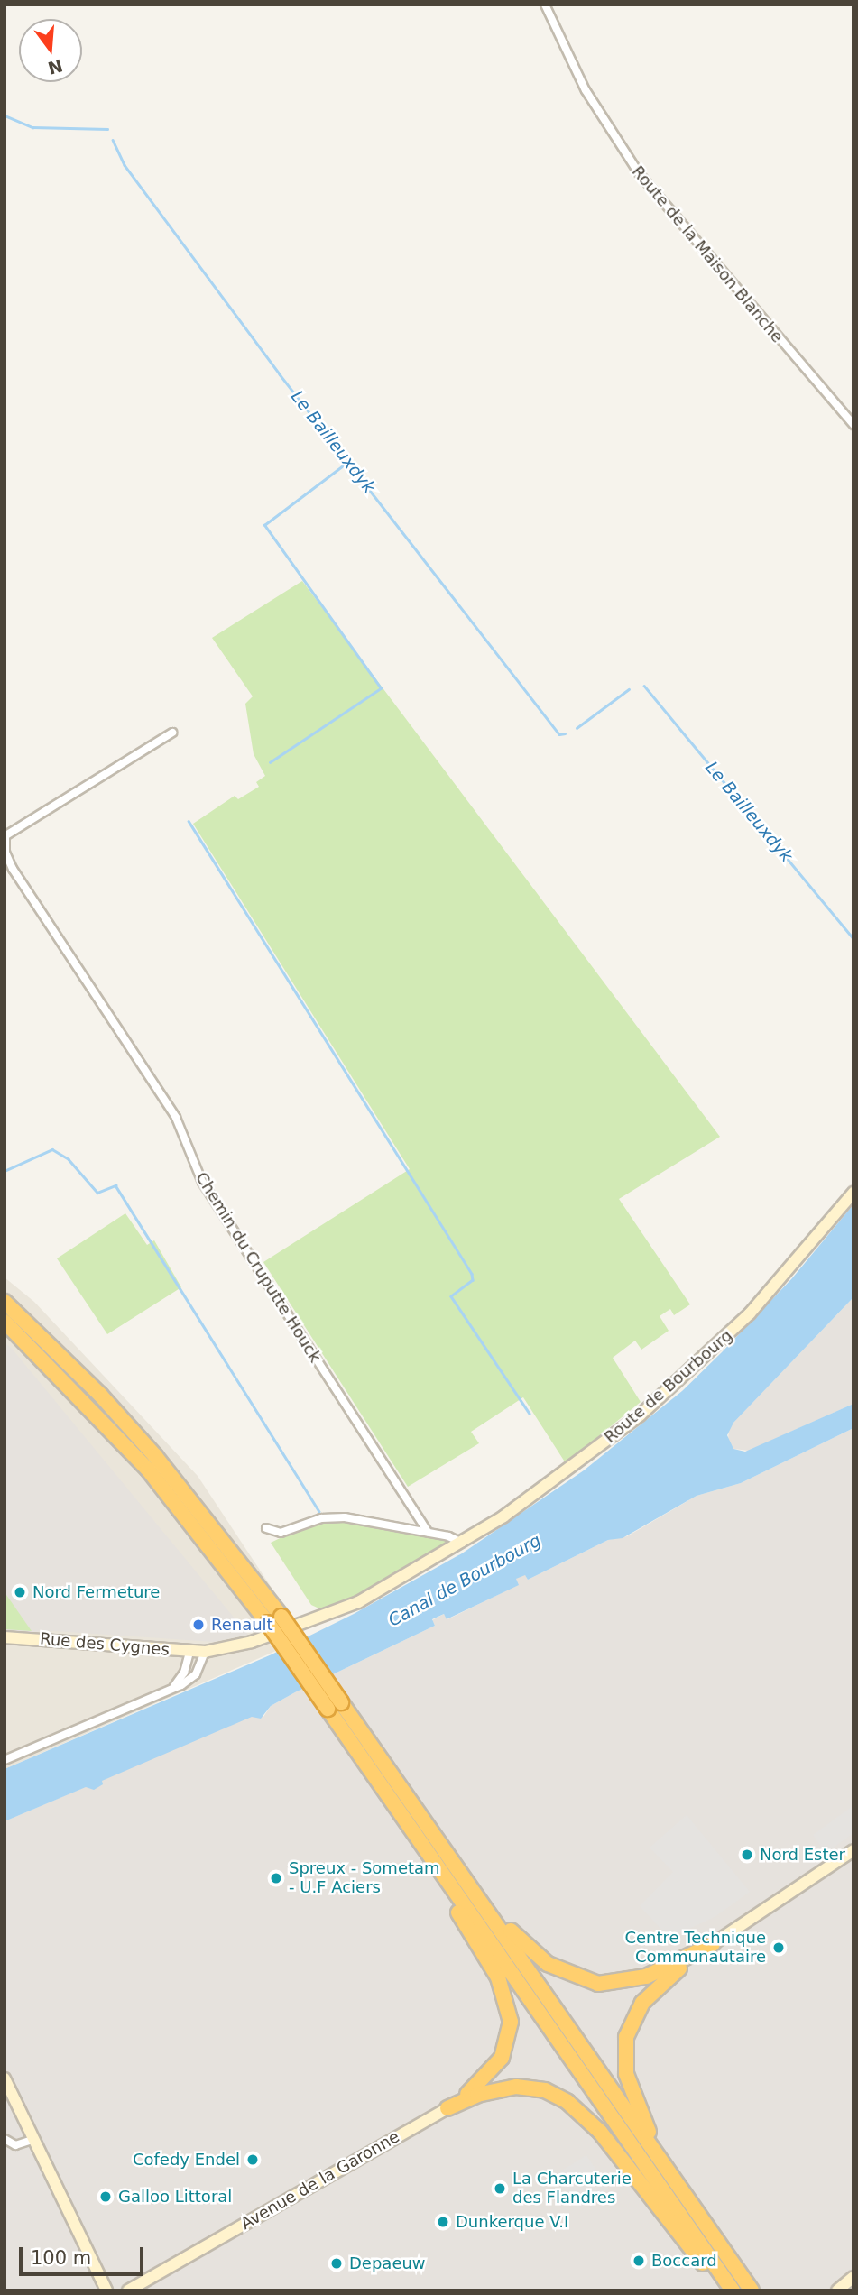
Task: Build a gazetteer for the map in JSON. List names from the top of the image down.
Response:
{
  "streets": {
    "main road": ["Route de Bourbourg", "Rue des Cygnes", "Avenue de la Garonne"],
    "street": ["Route de la Maison Blanche", "Chemin du Cruputte Houck"]
  },
  "crossings": [
    ["Route de Bourbourg", "Rue des Cygnes"]
  ],
  "water": ["Le Bailleuxdyk", "Canal de Bourbourg"],
  "places": [
    "Nord Fermeture",
    "Renault",
    "Nord Ester",
    "Spreux - Sometam - U.F Aciers",
    "Centre Technique Communautaire",
    "Cofedy Endel",
    "La Charcuterie des Flandres",
    "Galloo Littoral",
    "Dunkerque V.I",
    "Boccard",
    "Depaeuw"
  ],
  "scale_bar": "100 m",
  "north": "bottom"
}
